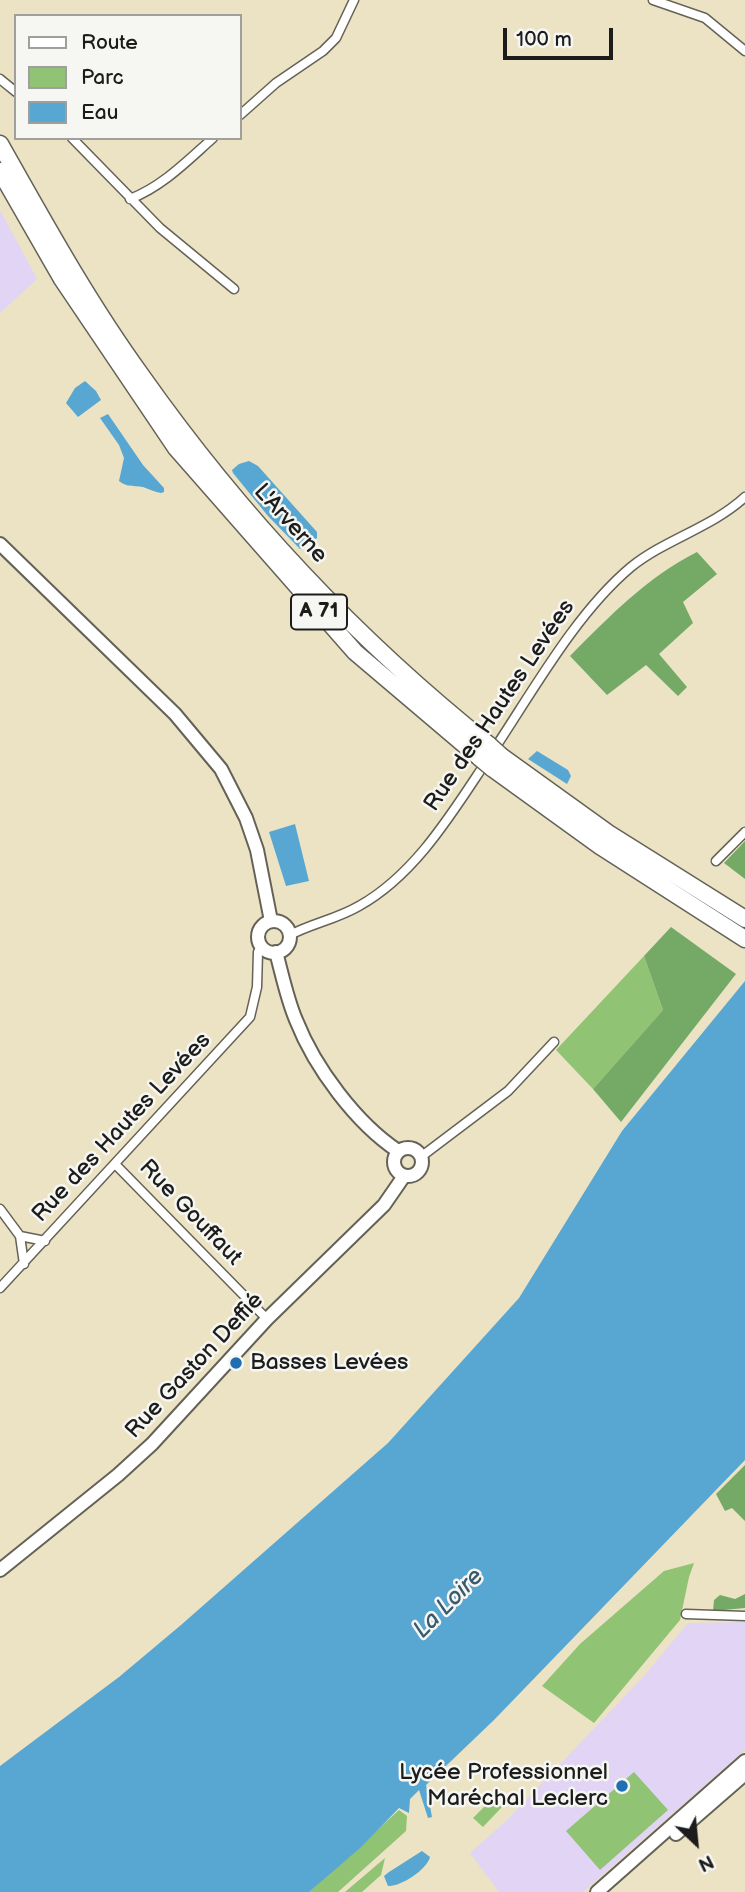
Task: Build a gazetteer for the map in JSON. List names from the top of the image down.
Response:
{
  "streets": {
    "highway": ["L'Arverne", "A 71"],
    "main road": ["Rue Gaston Deffié"],
    "street": ["Rue des Hautes Levées", "Rue Gouffaut"]
  },
  "crossings": [
    ["Rue des Hautes Levées", "Rue Gouffaut"],
    ["Rue Gouffaut", "Rue Gaston Deffié"]
  ],
  "water": ["La Loire"],
  "places": ["Basses Levées", "Lycée Professionnel Maréchal Leclerc"],
  "legend": ["Route", "Parc", "Eau"],
  "scale_bar": "100 m",
  "north": "bottom right"
}
